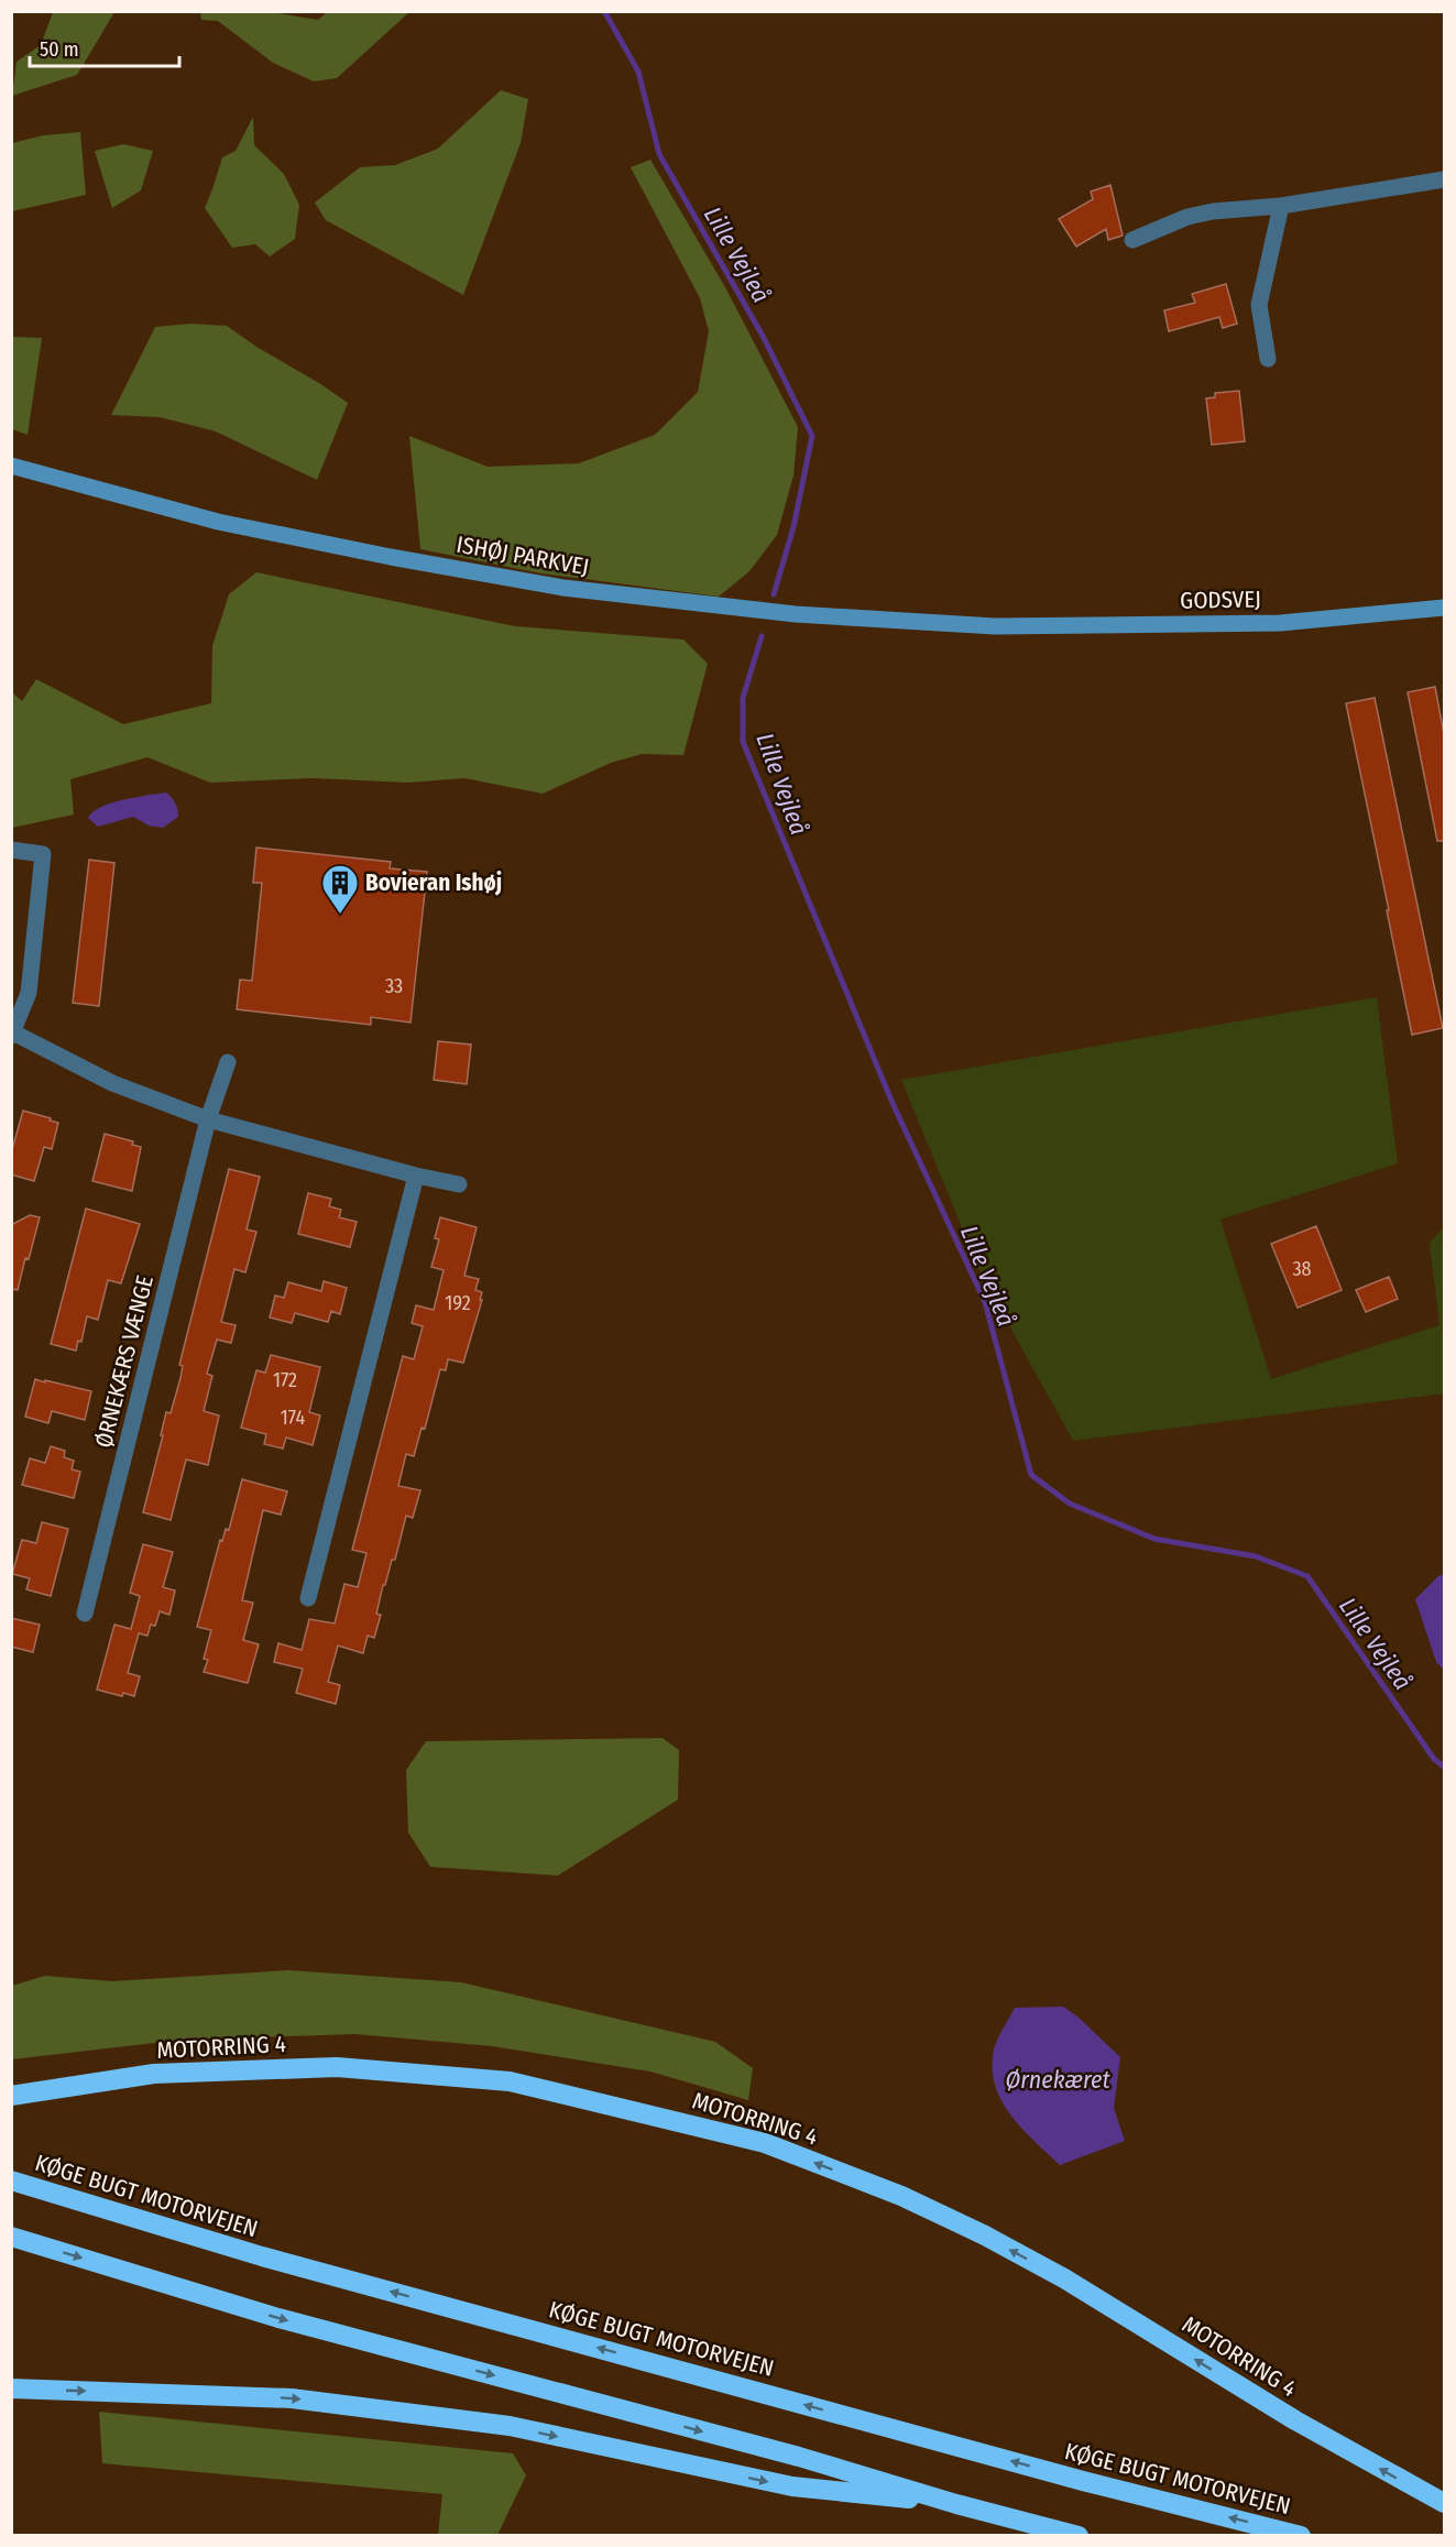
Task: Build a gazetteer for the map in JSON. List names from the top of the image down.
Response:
{
  "streets": {
    "highway": ["MOTORRING 4", "KØGE BUGT MOTORVEJEN"],
    "street": ["ISHØJ PARKVEJ", "GODSVEJ", "ØRNEKÆRS VÆNGE"]
  },
  "crossings": [
    ["ISHØJ PARKVEJ", "GODSVEJ"]
  ],
  "one_way": ["MOTORRING 4"],
  "water": ["Lille Vejleå", "Ørnekæret"],
  "places": {
    "building": ["Bovieran Ishøj"]
  },
  "house_numbers": [
    "33",
    "38",
    "192",
    "172",
    "174"
  ],
  "scale_bar": "50 m"
}
